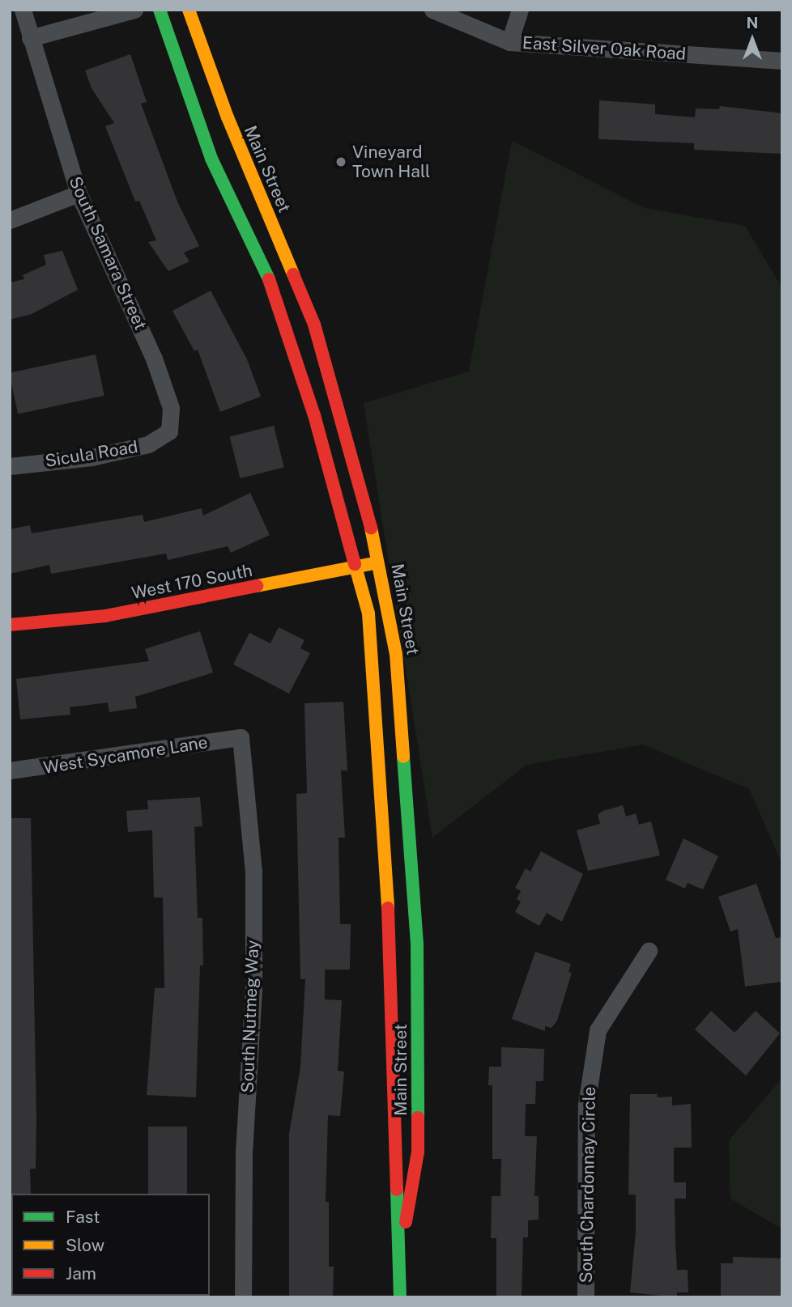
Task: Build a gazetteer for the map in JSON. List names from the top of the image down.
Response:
{
  "streets": {
    "street": [
      "East Silver Oak Road",
      "Main Street",
      "South Samara Street",
      "Sicula Road",
      "West 170 South",
      "West Sycamore Lane",
      "South Nutmeg Way",
      "South Chardonnay Circle"
    ]
  },
  "crossings": [
    ["Main Street", "West 170 South"],
    ["South Samara Street", "Sicula Road"],
    ["West Sycamore Lane", "South Nutmeg Way"]
  ],
  "places": ["Vineyard Town Hall"],
  "legend": ["Fast", "Slow", "Jam"],
  "north": "top"
}
